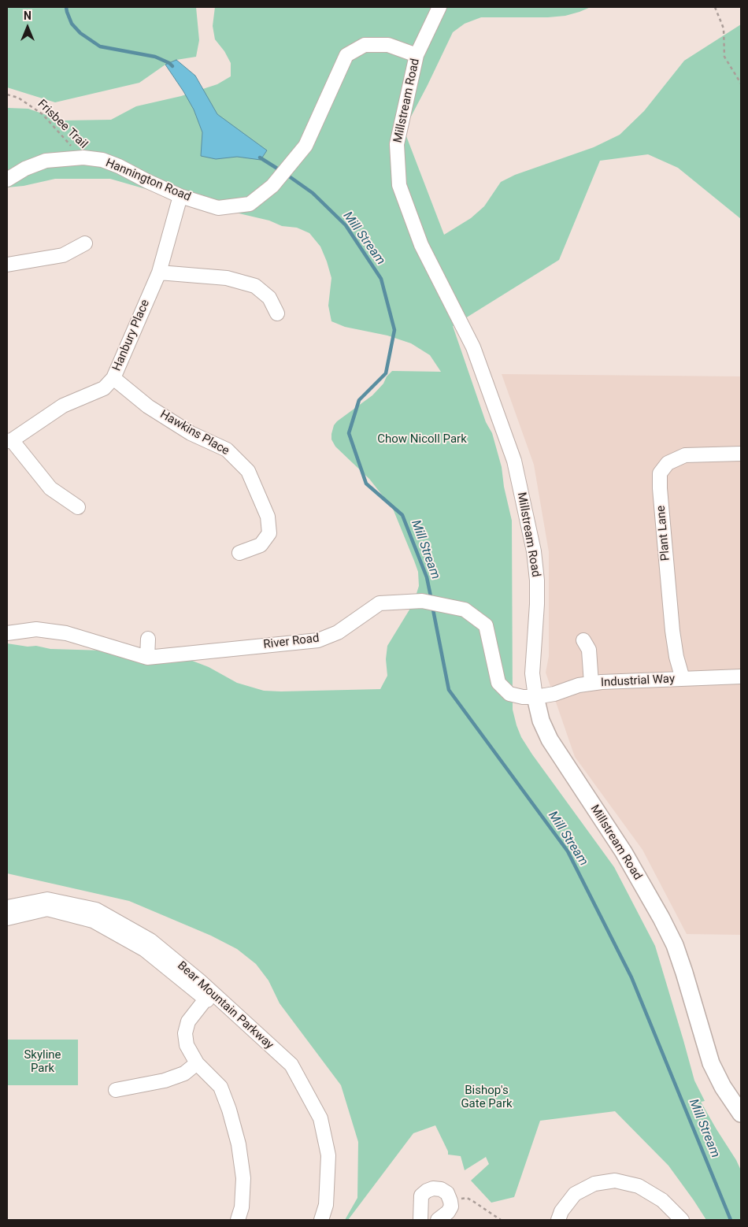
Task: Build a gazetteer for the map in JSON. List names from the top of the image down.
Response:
{
  "streets": {
    "main road": ["Millstream Road"],
    "street": [
      "Hannington Road",
      "Hanbury Place",
      "Hawkins Place",
      "Plant Lane",
      "River Road",
      "Industrial Way",
      "Bear Mountain Parkway"
    ],
    "path": ["Frisbee Trail"]
  },
  "crossings": [
    ["Millstream Road", "Hannington Road"],
    ["Millstream Road", "River Road"],
    ["Millstream Road", "Industrial Way"],
    ["Frisbee Trail", "Hannington Road"],
    ["Hannington Road", "Hanbury Place"],
    ["Hanbury Place", "Hawkins Place"],
    ["Plant Lane", "Industrial Way"],
    ["River Road", "Industrial Way"]
  ],
  "water": ["Mill Stream"],
  "parks": ["Chow Nicoll Park", "Skyline Park", "Bishop's Gate Park"],
  "north": "top"
}
